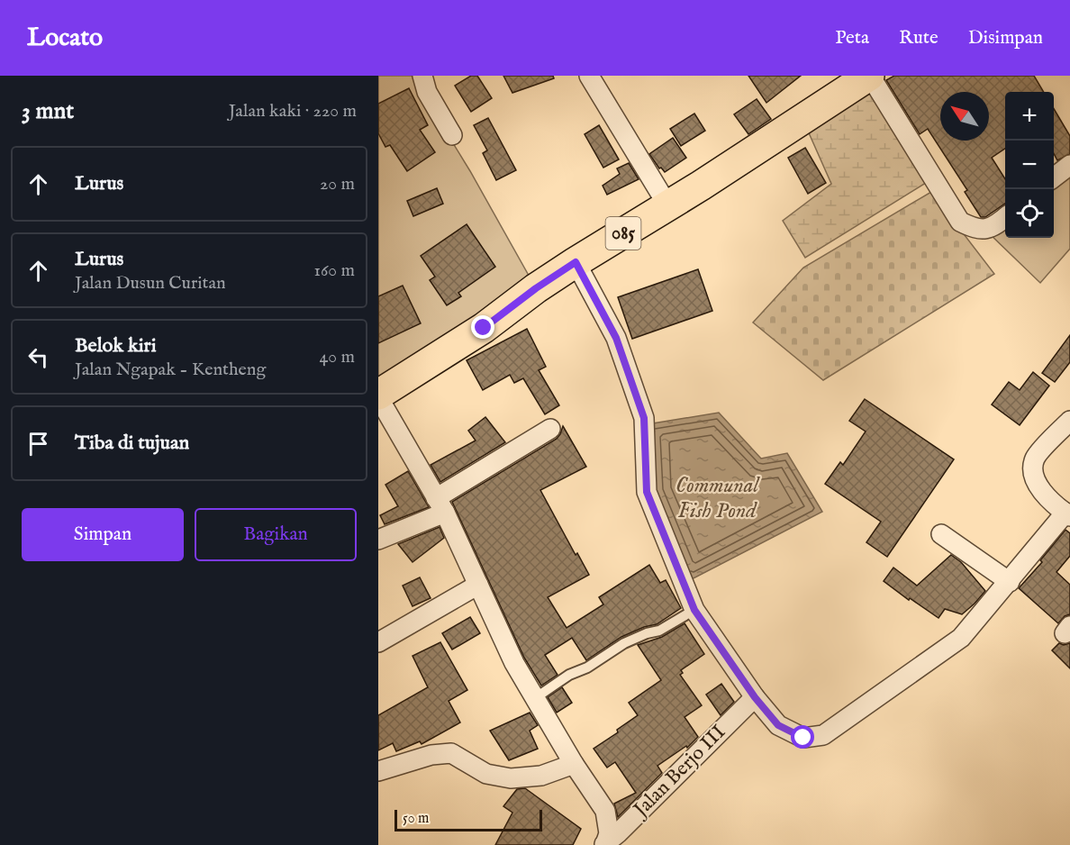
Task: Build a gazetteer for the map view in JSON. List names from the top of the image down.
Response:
{
  "streets": {
    "main road": ["085"],
    "street": ["Jalan Berjo III"]
  },
  "water": ["Communal Fish Pond"],
  "scale_bar": "50 m",
  "north": "top left",
  "page": {
    "header": "Locato",
    "nav": ["Peta", "Rute", "Disimpan"],
    "heading": ["3 mnt", "Jalan kaki · 220 m"],
    "map_buttons": ["+", "−"],
    "list": [
      ["Lurus", "20 m"],
      ["Lurus", "Jalan Dusun Curitan", "160 m"],
      ["Belok kiri", "Jalan Ngapak - Kentheng", "40 m"],
      "Tiba di tujuan"
    ],
    "buttons": ["Simpan", "Bagikan"],
    "scale": "50 m"
  }
}
